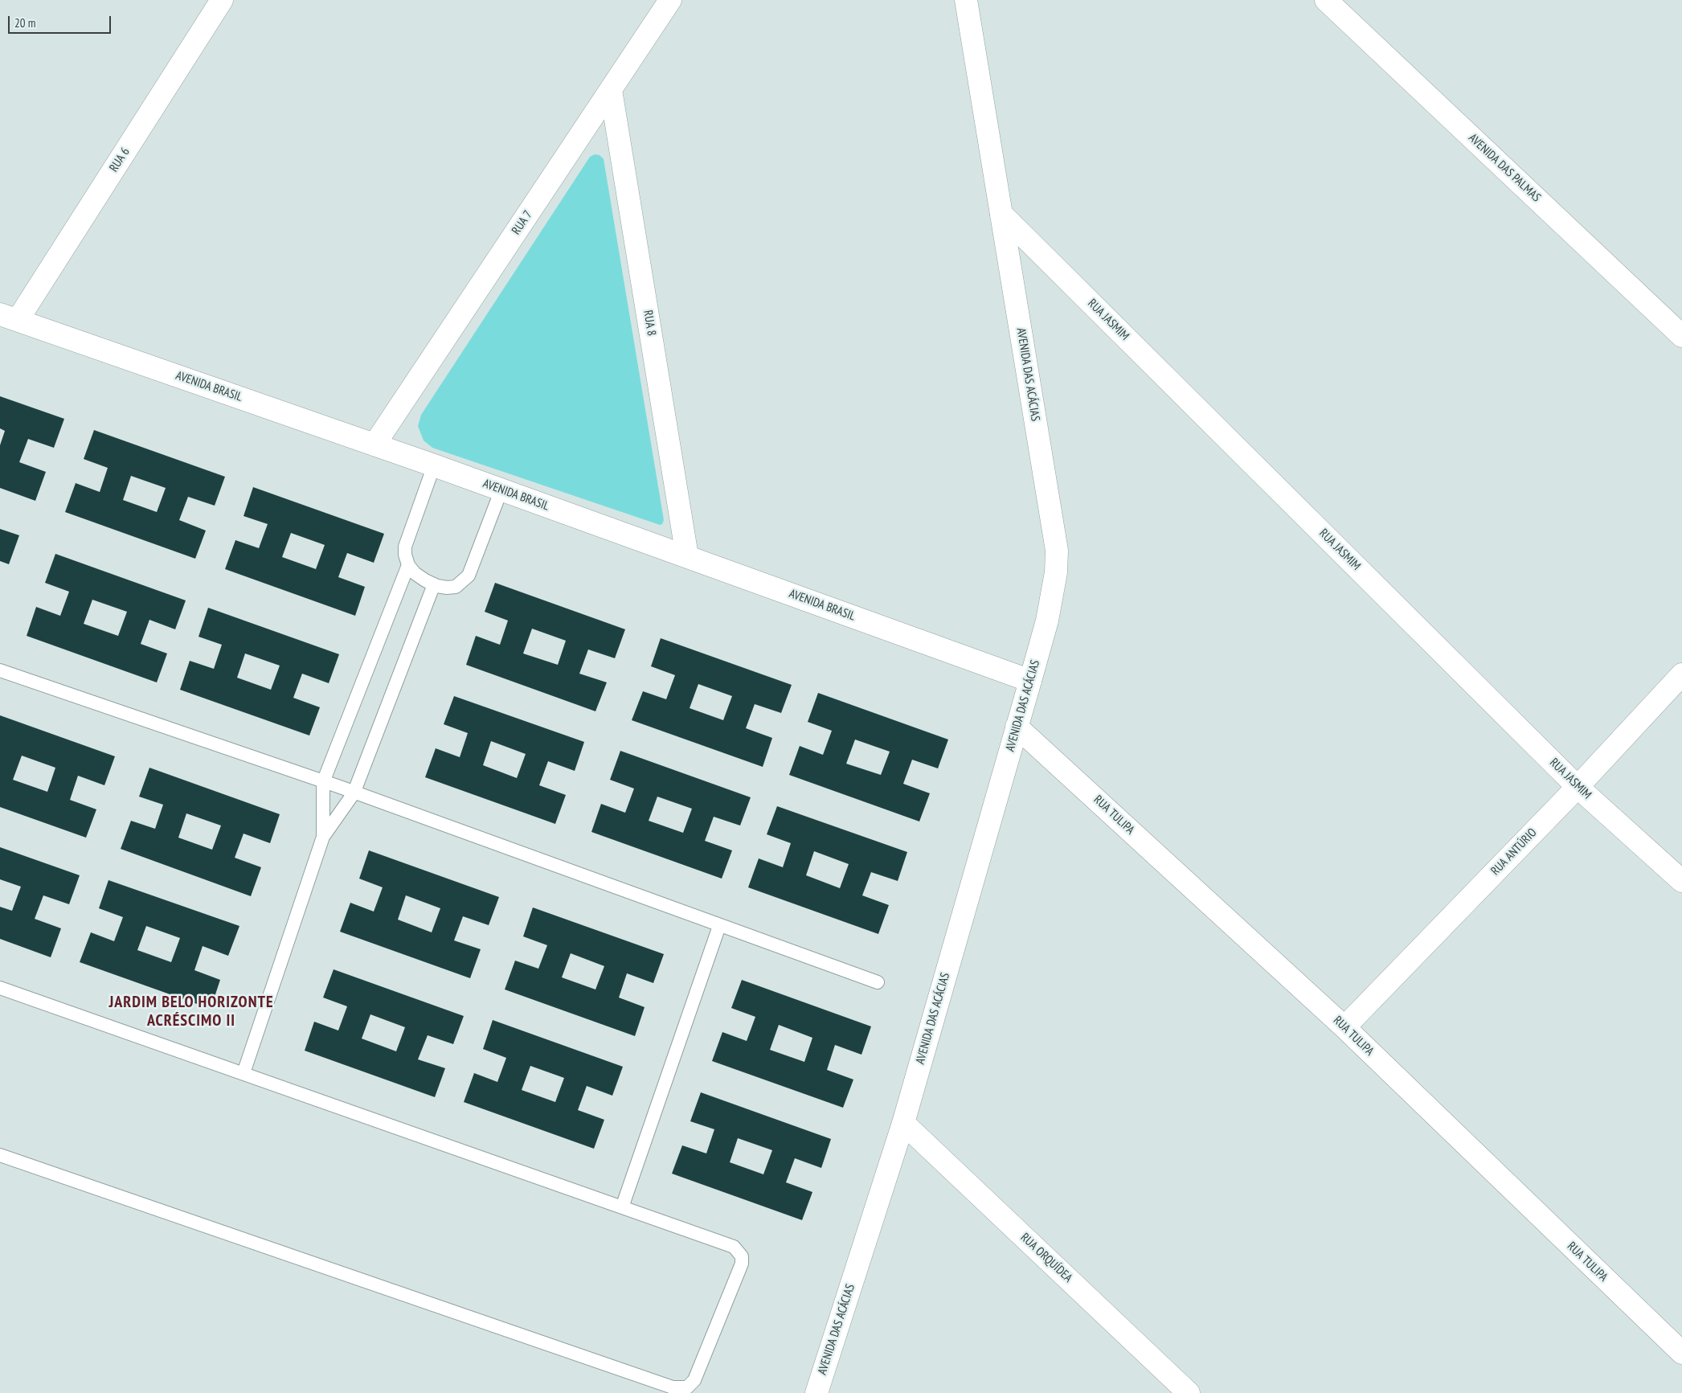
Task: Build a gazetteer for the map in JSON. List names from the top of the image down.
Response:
{
  "streets": {
    "street": [
      "RUA 6",
      "AVENIDA DAS PALMAS",
      "RUA 7",
      "RUA JASMIM",
      "RUA 8",
      "AVENIDA DAS ACÁCIAS",
      "AVENIDA BRASIL",
      "RUA TULIPA",
      "RUA ANTÚRIO",
      "RUA ORQUÍDEA"
    ]
  },
  "crossings": [
    ["RUA 6", "AVENIDA BRASIL"],
    ["RUA 7", "RUA 8"],
    ["RUA 7", "AVENIDA BRASIL"],
    ["RUA JASMIM", "AVENIDA DAS ACÁCIAS"],
    ["RUA JASMIM", "RUA ANTÚRIO"],
    ["RUA 8", "AVENIDA BRASIL"],
    ["AVENIDA DAS ACÁCIAS", "AVENIDA BRASIL"],
    ["AVENIDA DAS ACÁCIAS", "RUA TULIPA"],
    ["AVENIDA DAS ACÁCIAS", "RUA ORQUÍDEA"],
    ["RUA TULIPA", "RUA ANTÚRIO"]
  ],
  "districts": ["JARDIM BELO HORIZONTE ACRÉSCIMO II"],
  "scale_bar": "20 m"
}
